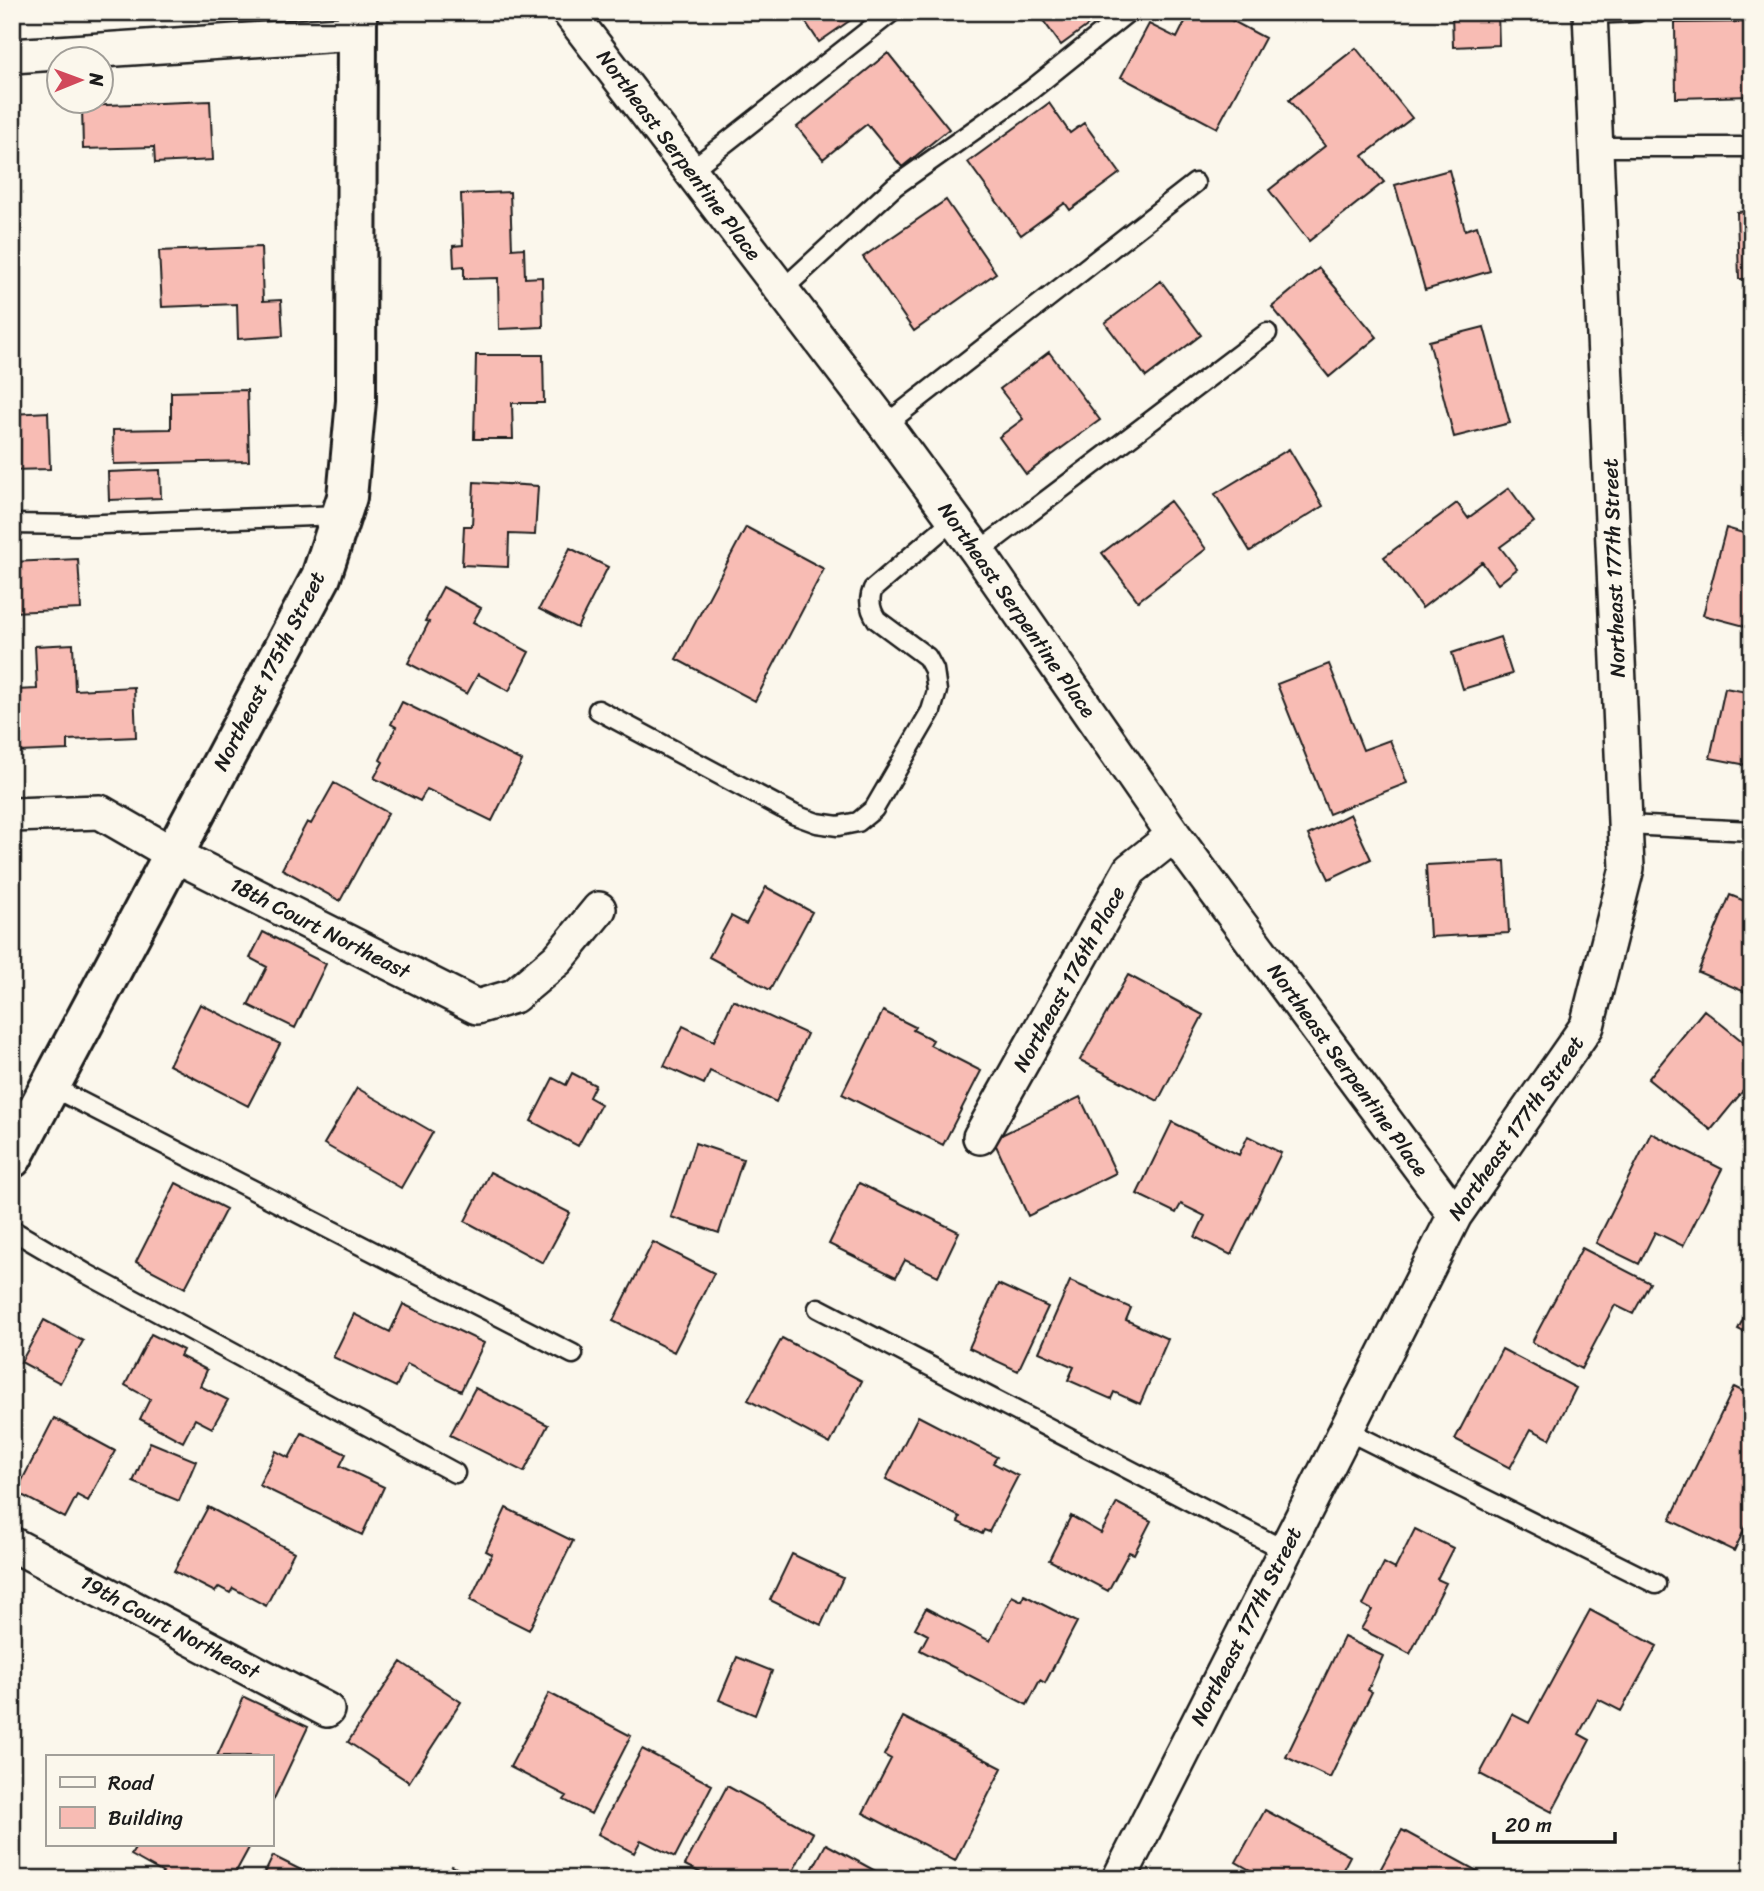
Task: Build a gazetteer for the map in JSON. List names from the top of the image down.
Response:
{
  "streets": {
    "street": [
      "Northeast Serpentine Place",
      "Northeast 177th Street",
      "Northeast 175th Street",
      "18th Court Northeast",
      "Northeast 176th Place",
      "19th Court Northeast"
    ]
  },
  "crossings": [
    ["Northeast Serpentine Place", "Northeast 177th Street"],
    ["Northeast Serpentine Place", "Northeast 176th Place"],
    ["Northeast 175th Street", "18th Court Northeast"]
  ],
  "legend": ["Road", "Building"],
  "scale_bar": "20 m",
  "north": "right"
}
